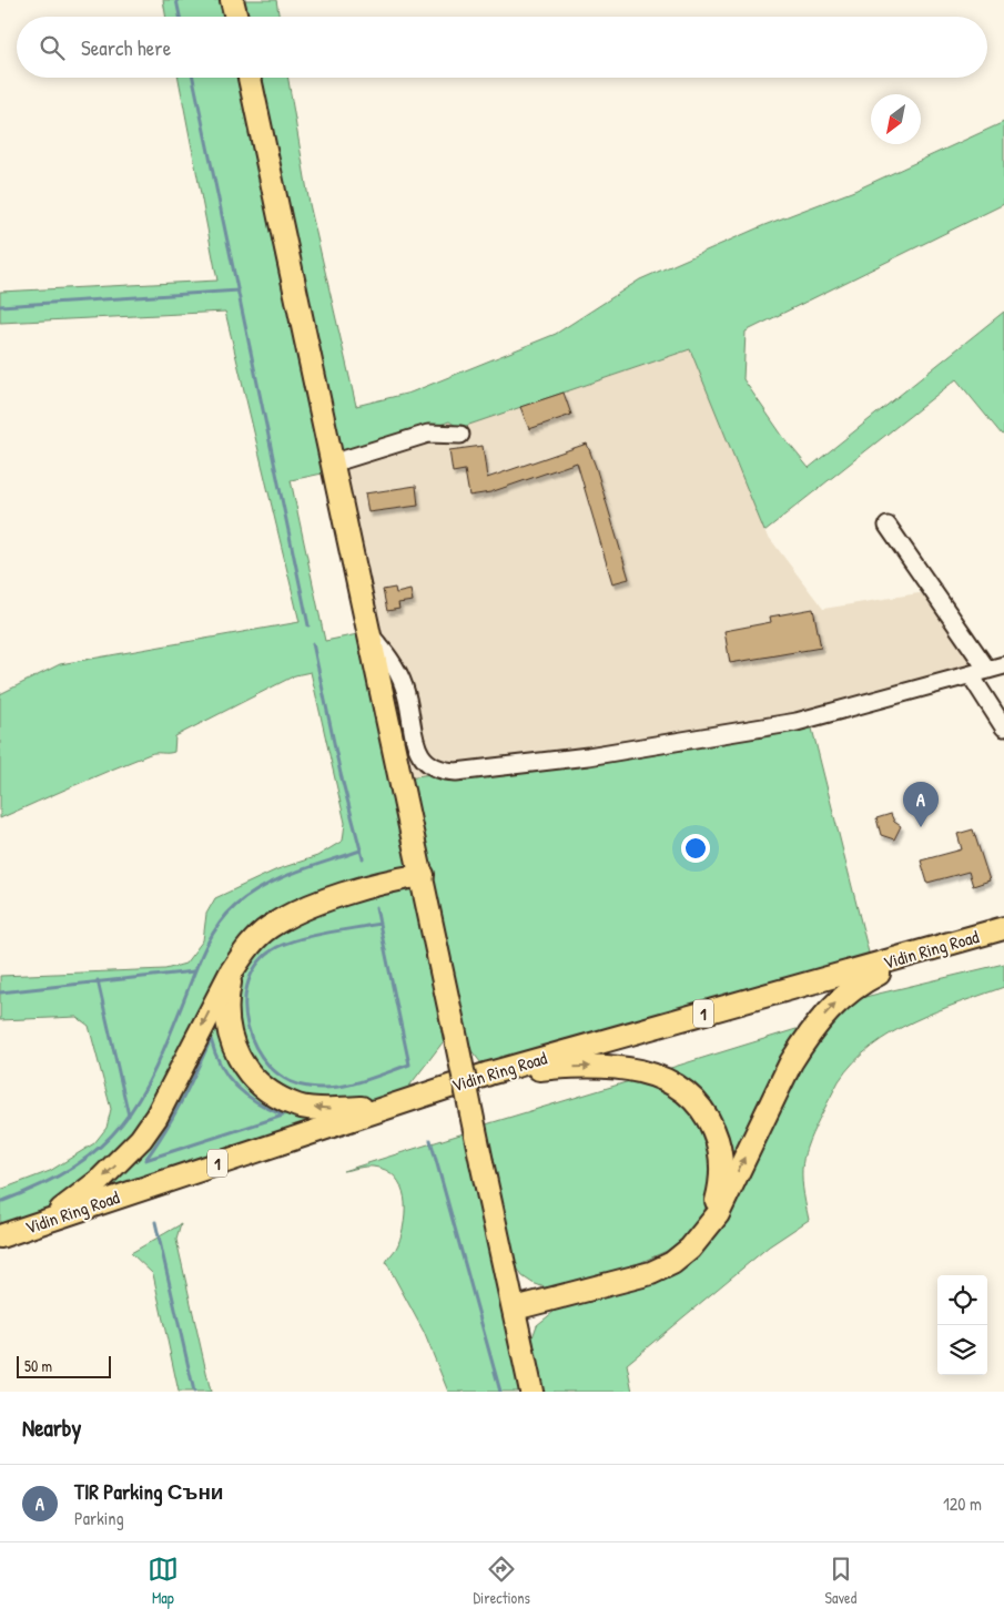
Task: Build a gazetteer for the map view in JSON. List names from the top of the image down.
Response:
{
  "streets": {
    "main road": ["Vidin Ring Road", "1"]
  },
  "scale_bar": "50 m",
  "north": "bottom left",
  "page": {
    "search": "Search here",
    "pins": "A",
    "scale": "50 m",
    "heading": "Nearby",
    "list": [
      {
        "mark": "A",
        "name": "TIR Parking Съни",
        "note": "Parking",
        "value": "120 m"
      }
    ],
    "nav": ["Map", "Directions", "Saved"]
  }
}
